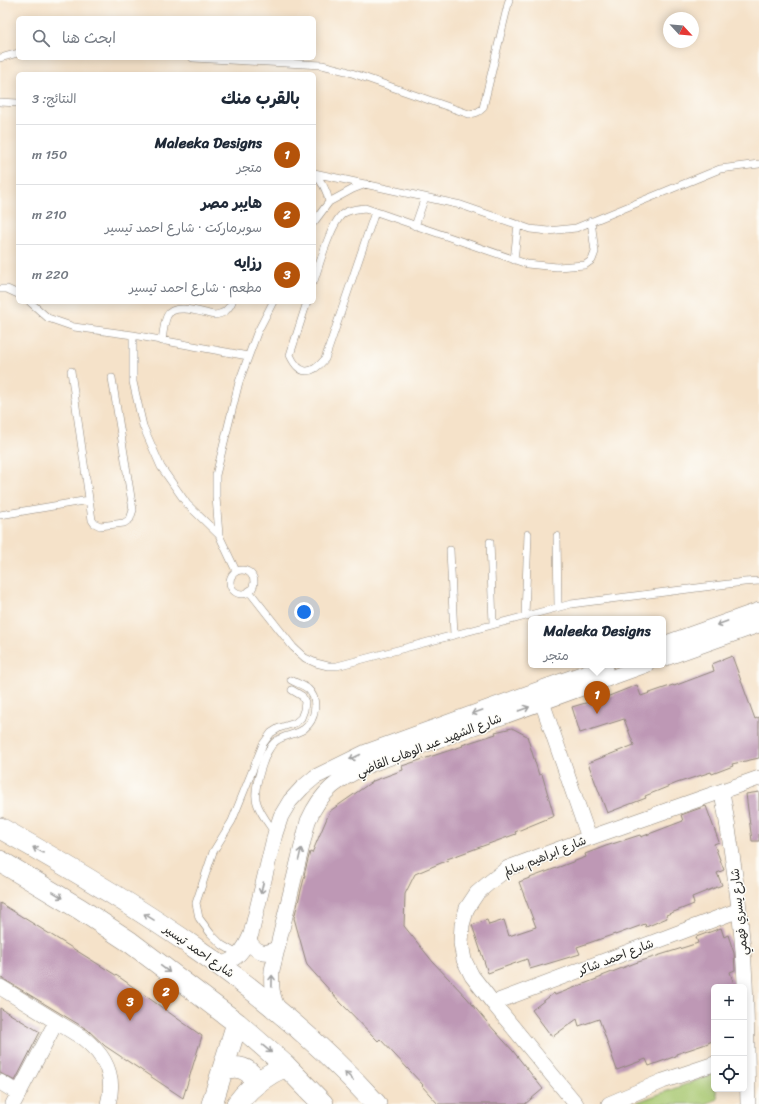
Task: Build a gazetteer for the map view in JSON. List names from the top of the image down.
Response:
{
  "streets": {
    "main road": ["شارع احمد تيسير"],
    "street": [
      "شارع الشهيد عبد الوهاب القاضي",
      "شارع ابراهيم سالم",
      "شارع يسري فهمي",
      "شارع احمد شاكر"
    ]
  },
  "crossings": [
    ["شارع الشهيد عبد الوهاب القاضي", "شارع احمد تيسير"],
    ["شارع ابراهيم سالم", "شارع يسري فهمي"],
    ["شارع ابراهيم سالم", "شارع احمد شاكر"],
    ["شارع يسري فهمي", "شارع احمد شاكر"]
  ],
  "north": "bottom right",
  "page": {
    "search": "ابحث هنا",
    "heading": ["بالقرب منك", "النتائج: 3"],
    "list": [
      {
        "mark": "1",
        "name": "Maleeka Designs",
        "note": "متجر",
        "value": "150 m"
      },
      {
        "mark": "2",
        "name": "هايبر مصر",
        "note": "سوبرماركت · شارع احمد تيسير",
        "value": "210 m"
      },
      {
        "mark": "3",
        "name": "رزايه",
        "note": "مطعم · شارع احمد تيسير",
        "value": "220 m"
      }
    ],
    "popup": ["Maleeka Designs", "متجر"],
    "pins": ["1", "2", "3"],
    "map_buttons": ["+", "−"]
  }
}
